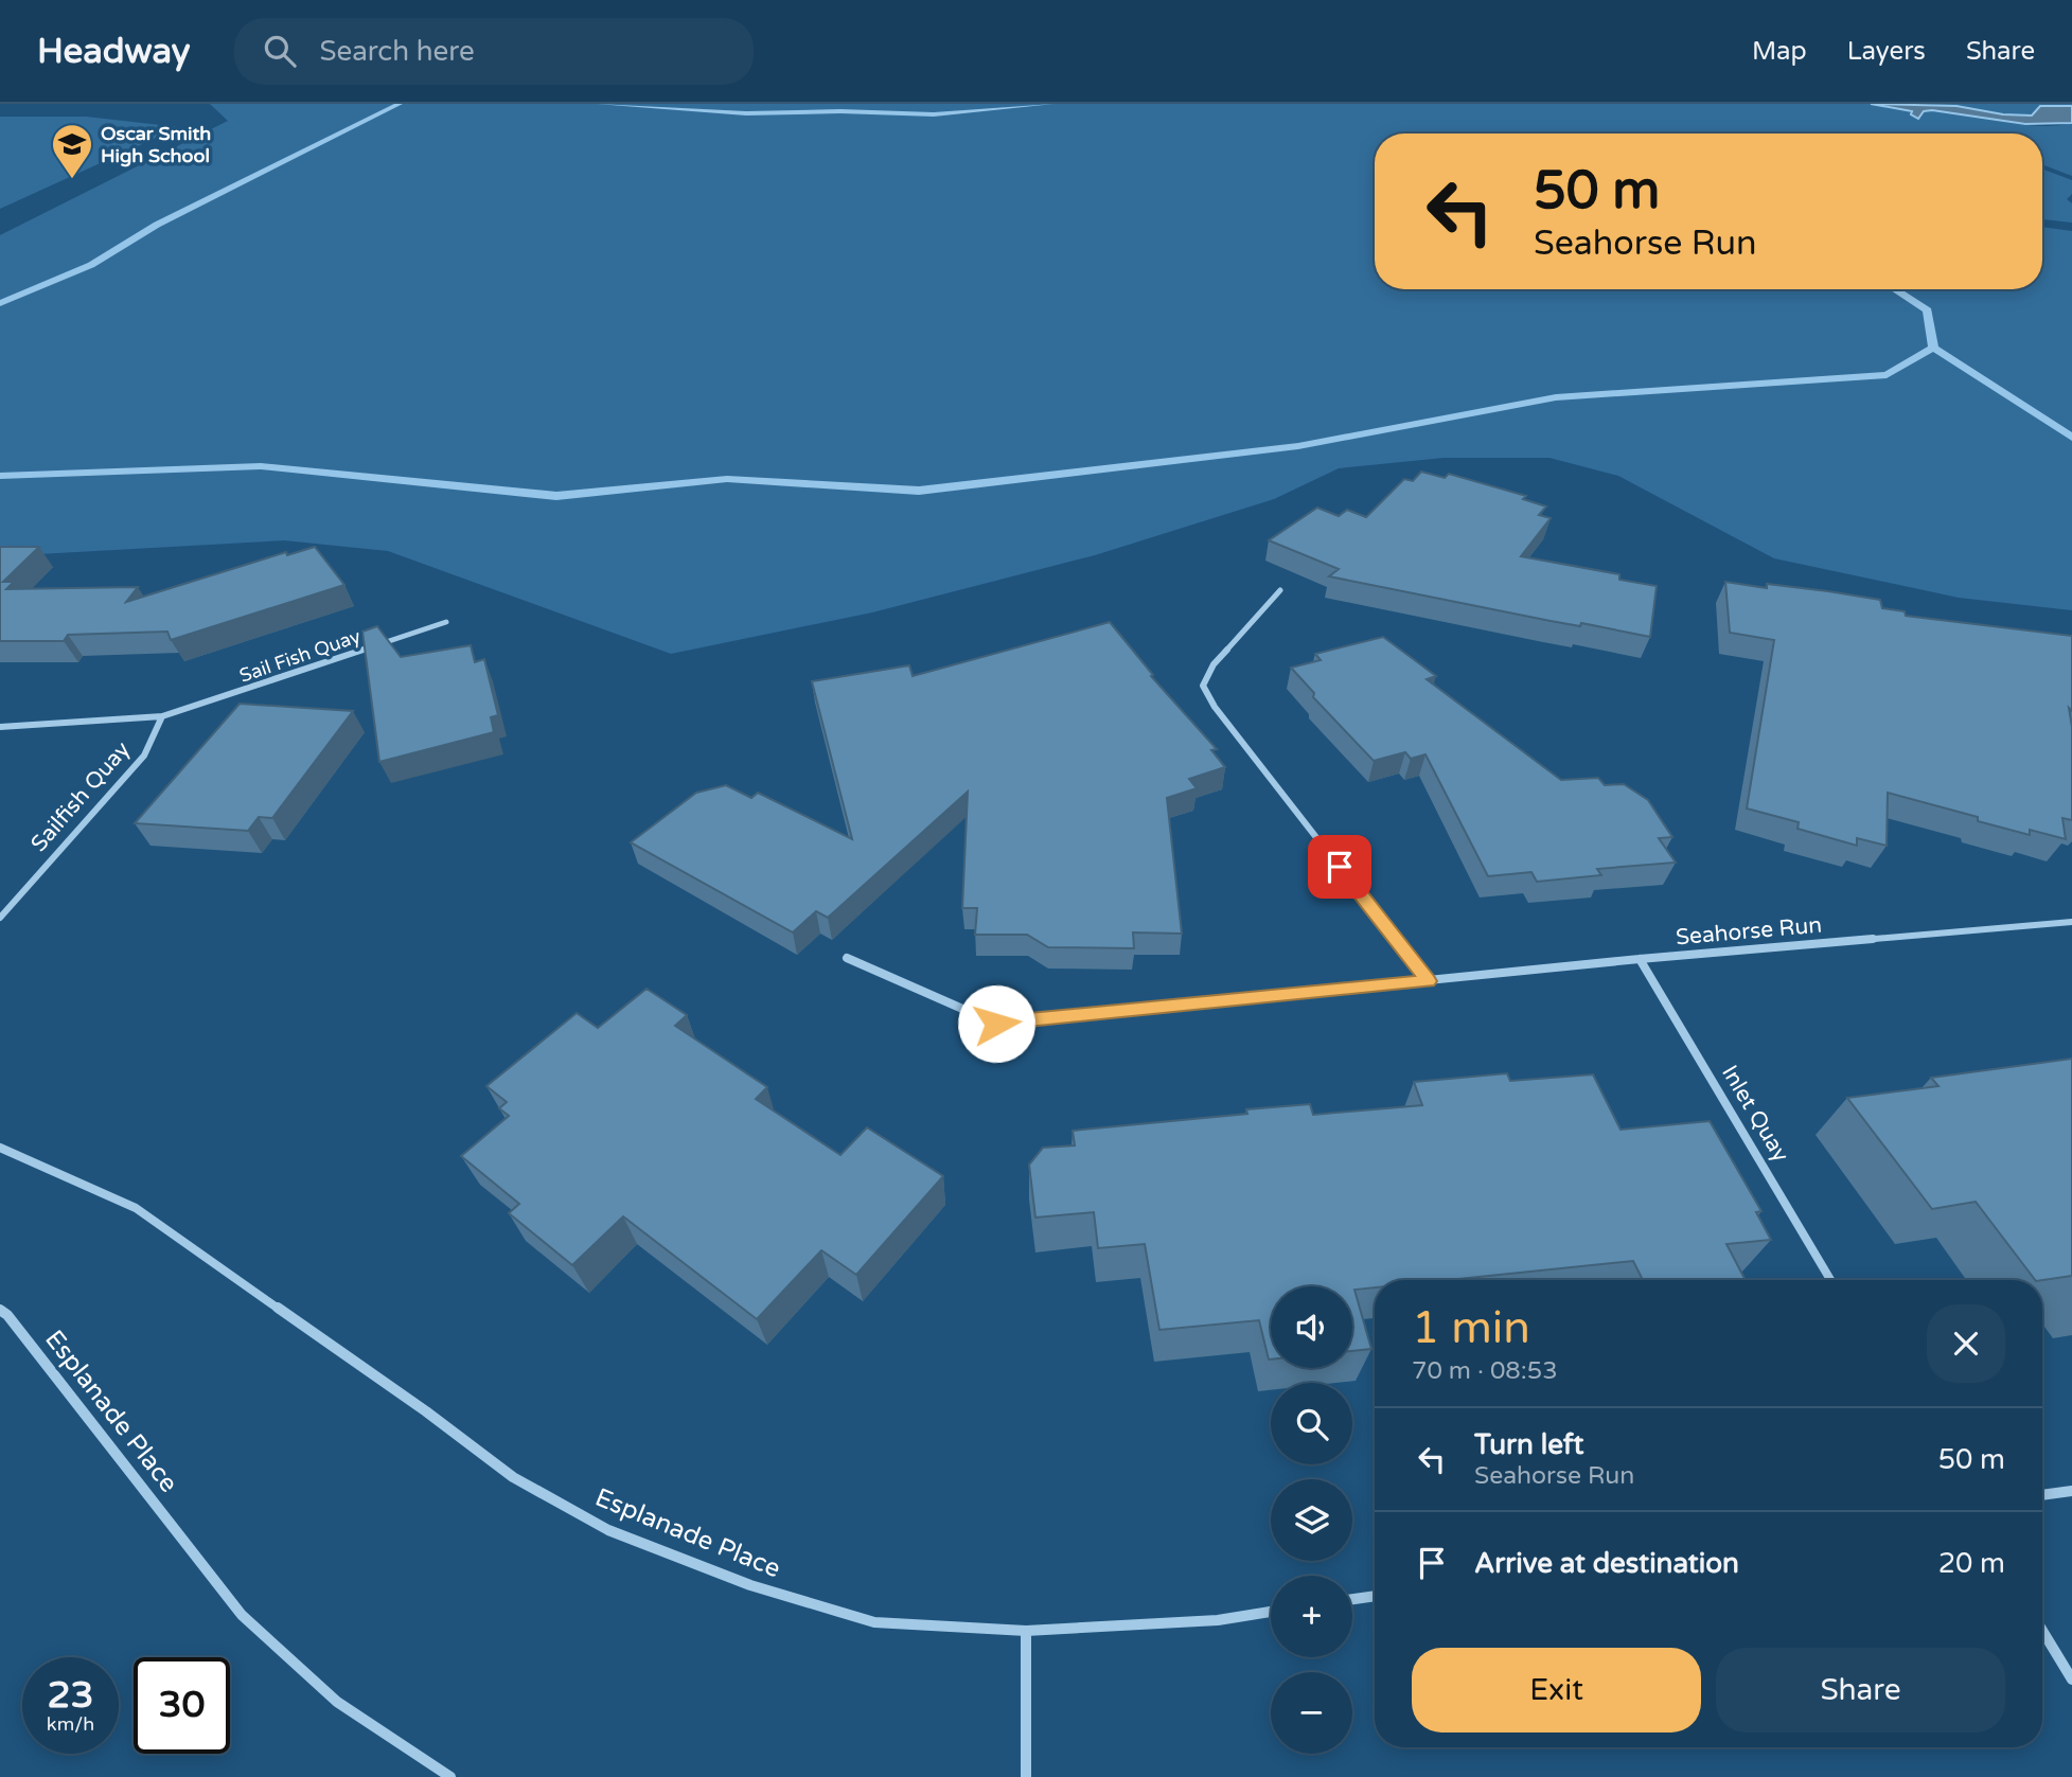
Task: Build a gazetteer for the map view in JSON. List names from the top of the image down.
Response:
{
  "streets": {
    "street": [
      "Sail Fish Quay",
      "Sailfish Quay",
      "Seahorse Run",
      "Inlet Quay",
      "Esplanade Place"
    ]
  },
  "crossings": [
    ["Sail Fish Quay", "Sailfish Quay"],
    ["Seahorse Run", "Inlet Quay"]
  ],
  "places": {
    "school or university": ["Oscar Smith High School"]
  },
  "page": {
    "header": "Headway",
    "search": "Search here",
    "nav": ["Map", "Layers", "Share"],
    "turn": ["50 m", "Seahorse Run"],
    "heading": ["1 min", "70 m · 08:53"],
    "map_buttons": ["+", "−"],
    "list": [
      {
        "name": "Turn left",
        "note": "Seahorse Run",
        "value": "50 m"
      },
      {
        "name": "Arrive at destination",
        "value": "20 m"
      }
    ],
    "buttons": ["Exit", "Share"],
    "speed": "23 km/h",
    "limit": "30"
  }
}
